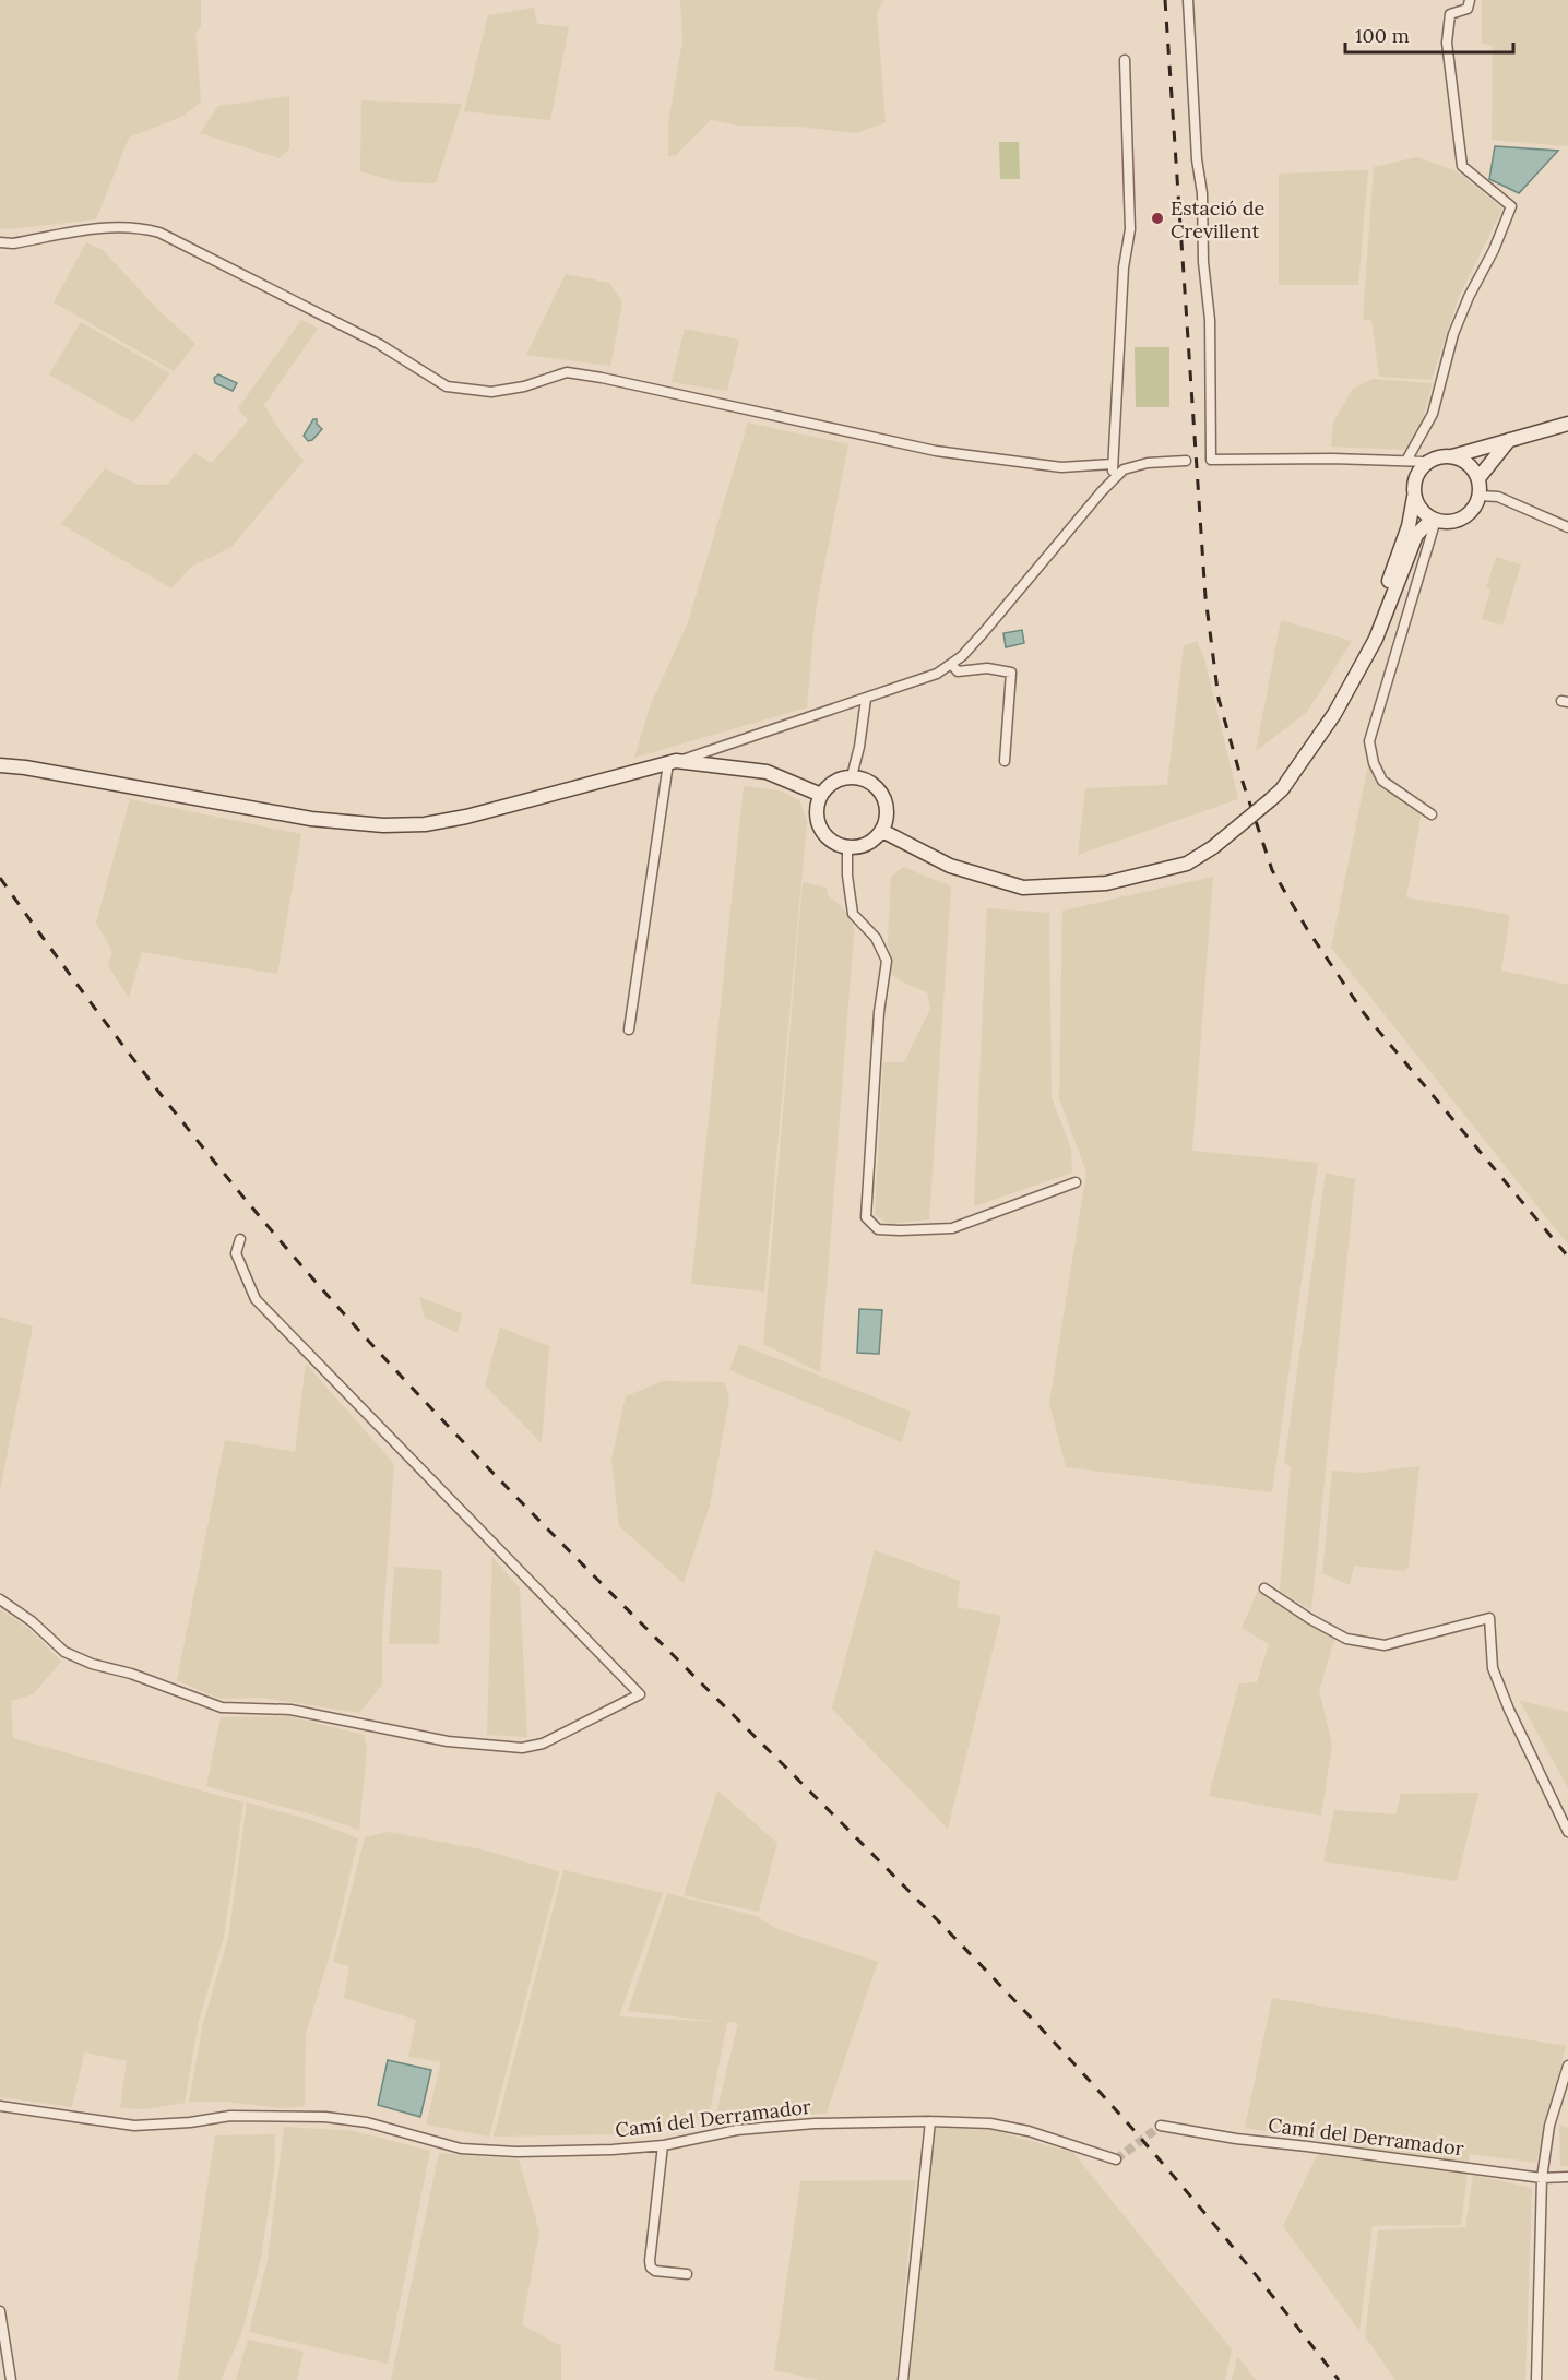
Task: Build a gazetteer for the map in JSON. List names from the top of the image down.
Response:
{
  "streets": {
    "street": ["Camí del Derramador"]
  },
  "places": ["Estació de Crevillent"],
  "scale_bar": "100 m"
}
